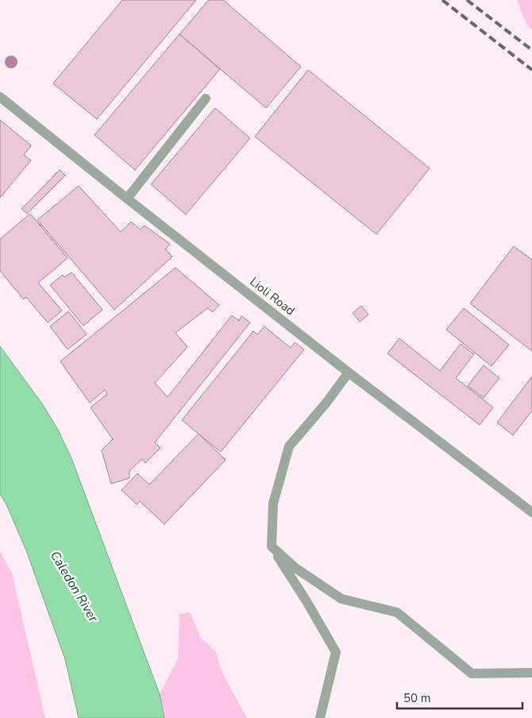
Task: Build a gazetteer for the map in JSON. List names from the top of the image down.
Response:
{
  "streets": {
    "street": ["Lioli Road"]
  },
  "water": ["Caledon River"],
  "scale_bar": "50 m"
}
